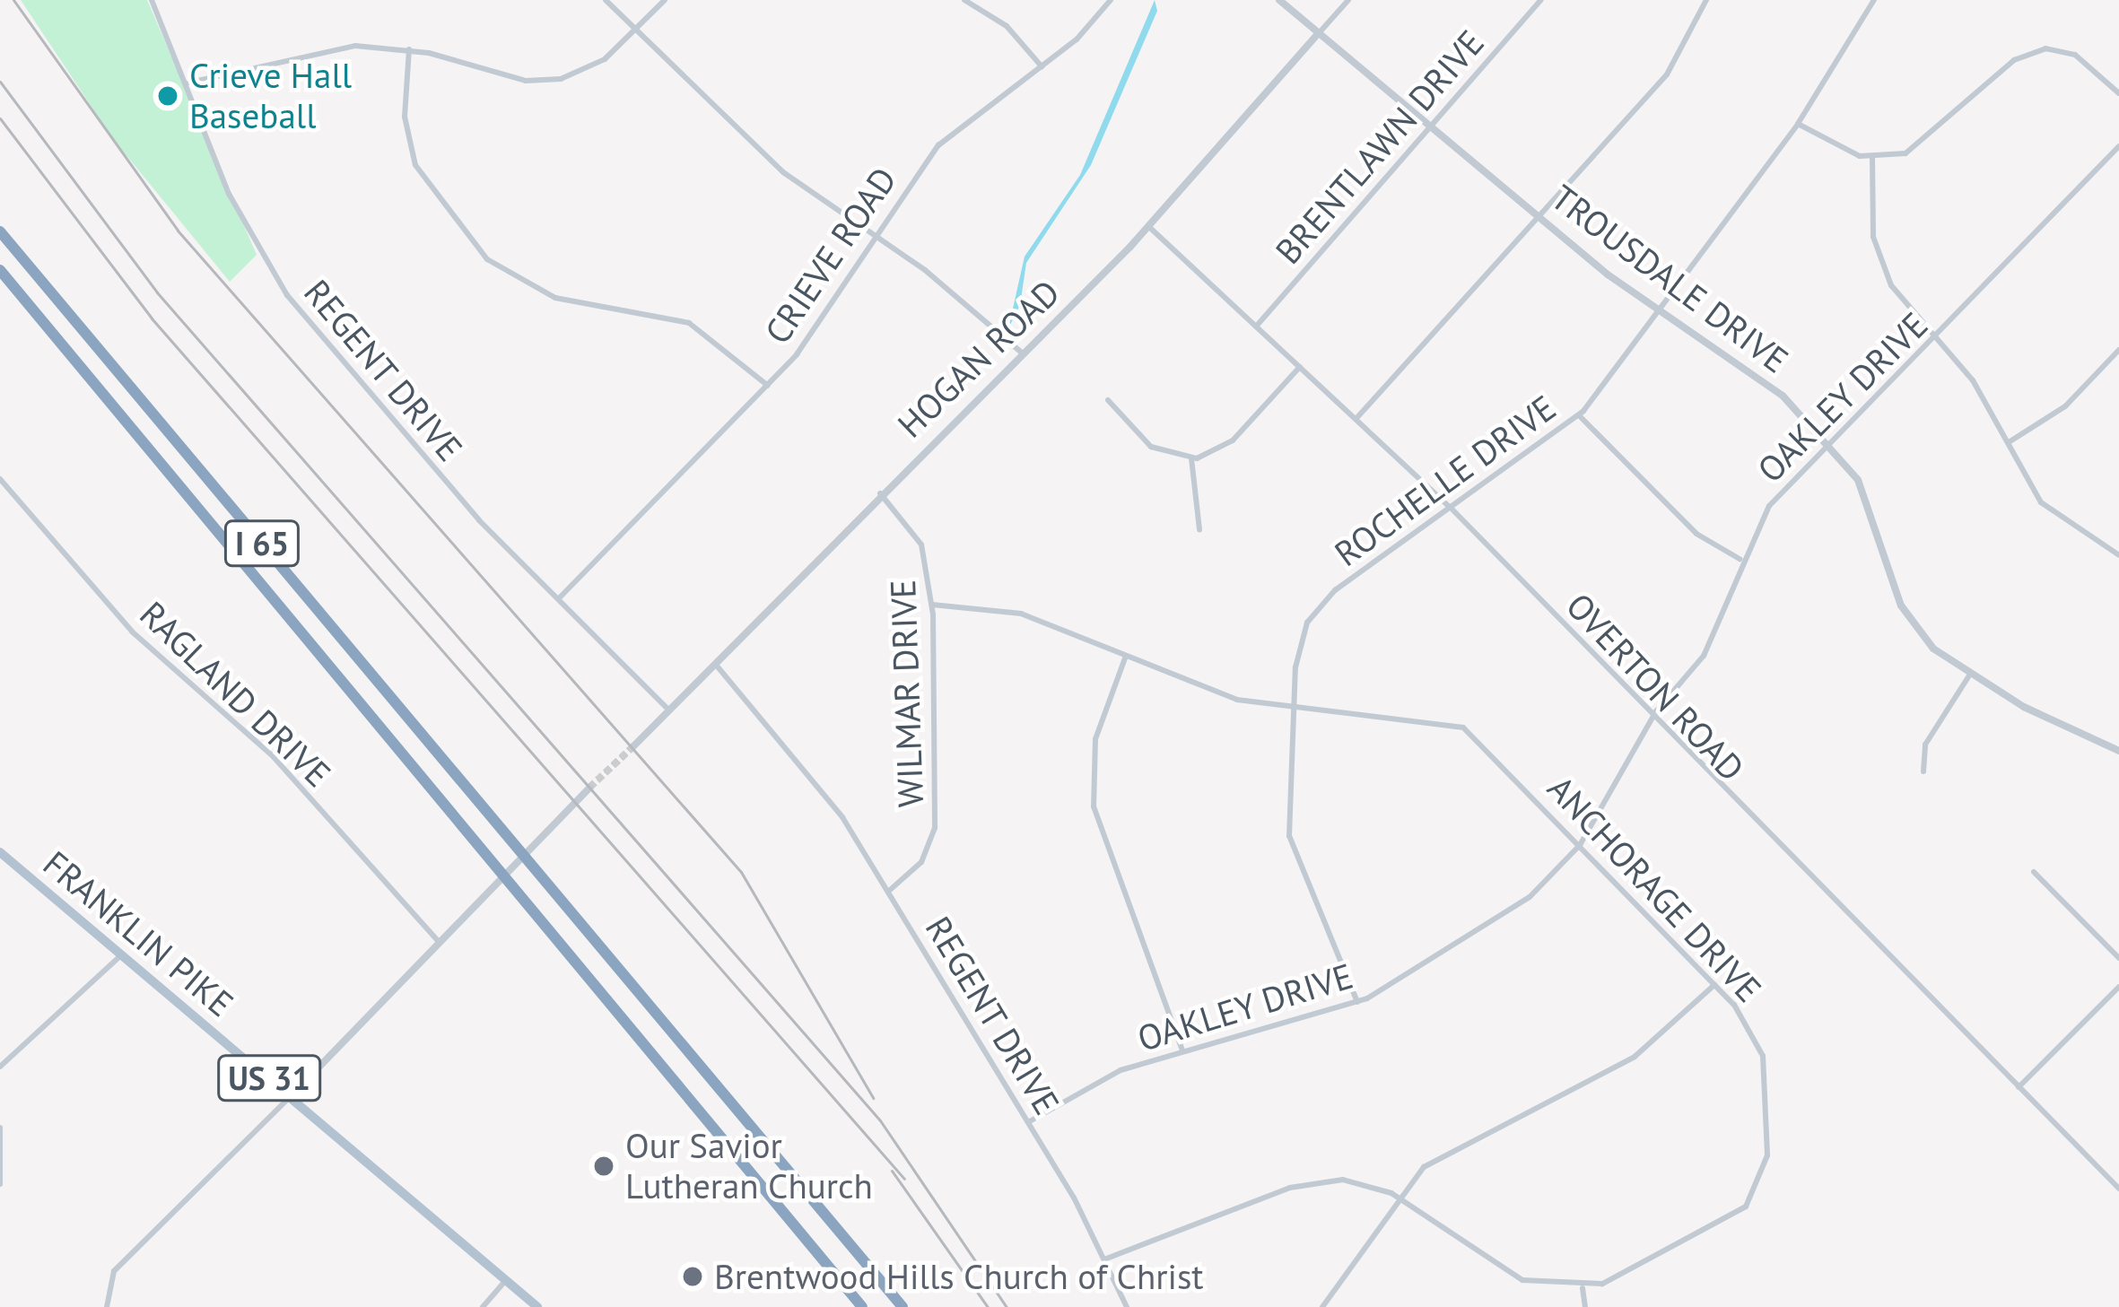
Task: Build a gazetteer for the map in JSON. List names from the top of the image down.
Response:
{
  "streets": {
    "highway": ["I 65"],
    "main road": ["FRANKLIN PIKE", "US 31"],
    "street": [
      "BRENTLAWN DRIVE",
      "CRIEVE ROAD",
      "TROUSDALE DRIVE",
      "HOGAN ROAD",
      "REGENT DRIVE",
      "OAKLEY DRIVE",
      "ROCHELLE DRIVE",
      "OVERTON ROAD",
      "WILMAR DRIVE",
      "RAGLAND DRIVE",
      "ANCHORAGE DRIVE"
    ]
  },
  "crossings": [
    ["BRENTLAWN DRIVE", "TROUSDALE DRIVE"],
    ["BRENTLAWN DRIVE", "OVERTON ROAD"],
    ["CRIEVE ROAD", "REGENT DRIVE"],
    ["TROUSDALE DRIVE", "HOGAN ROAD"],
    ["TROUSDALE DRIVE", "OAKLEY DRIVE"],
    ["TROUSDALE DRIVE", "ROCHELLE DRIVE"],
    ["HOGAN ROAD", "REGENT DRIVE"],
    ["HOGAN ROAD", "OVERTON ROAD"],
    ["HOGAN ROAD", "WILMAR DRIVE"],
    ["REGENT DRIVE", "OAKLEY DRIVE"],
    ["REGENT DRIVE", "WILMAR DRIVE"],
    ["OAKLEY DRIVE", "ROCHELLE DRIVE"],
    ["OAKLEY DRIVE", "OVERTON ROAD"],
    ["OAKLEY DRIVE", "ANCHORAGE DRIVE"],
    ["ROCHELLE DRIVE", "OVERTON ROAD"],
    ["ROCHELLE DRIVE", "ANCHORAGE DRIVE"],
    ["WILMAR DRIVE", "ANCHORAGE DRIVE"]
  ],
  "places": ["Crieve Hall Baseball", "Our Savior Lutheran Church", "Brentwood Hills Church of Christ"]
}
